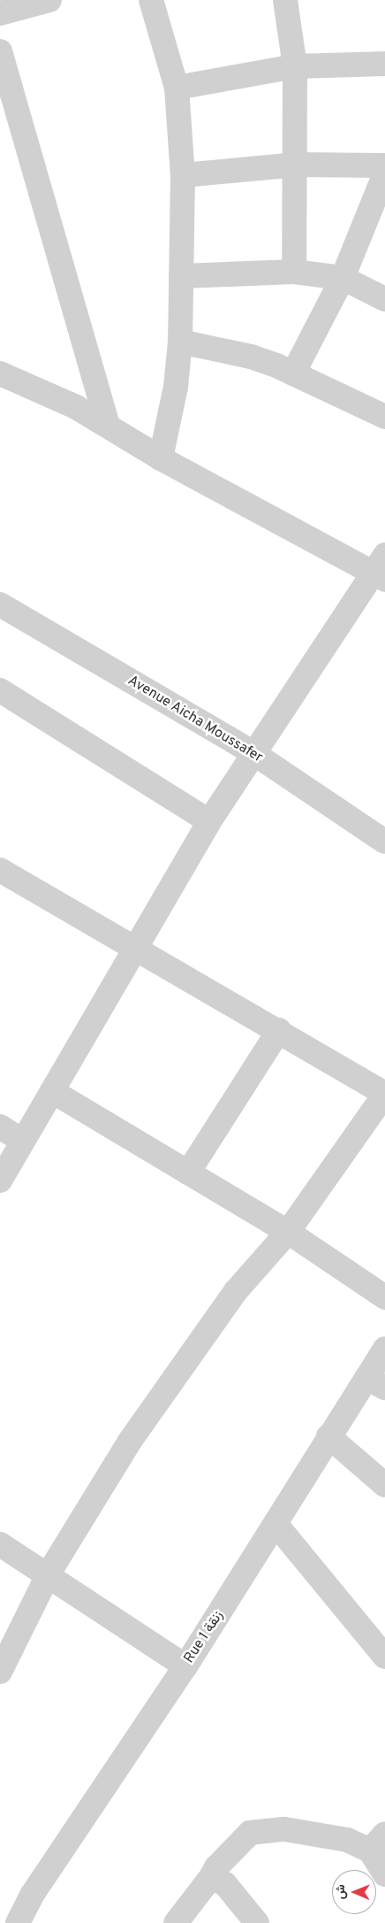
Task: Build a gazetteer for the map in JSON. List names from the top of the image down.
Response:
{
  "streets": {
    "street": ["Avenue Aicha Moussafer", "Rue 1 زنقة"]
  },
  "north": "left"
}
